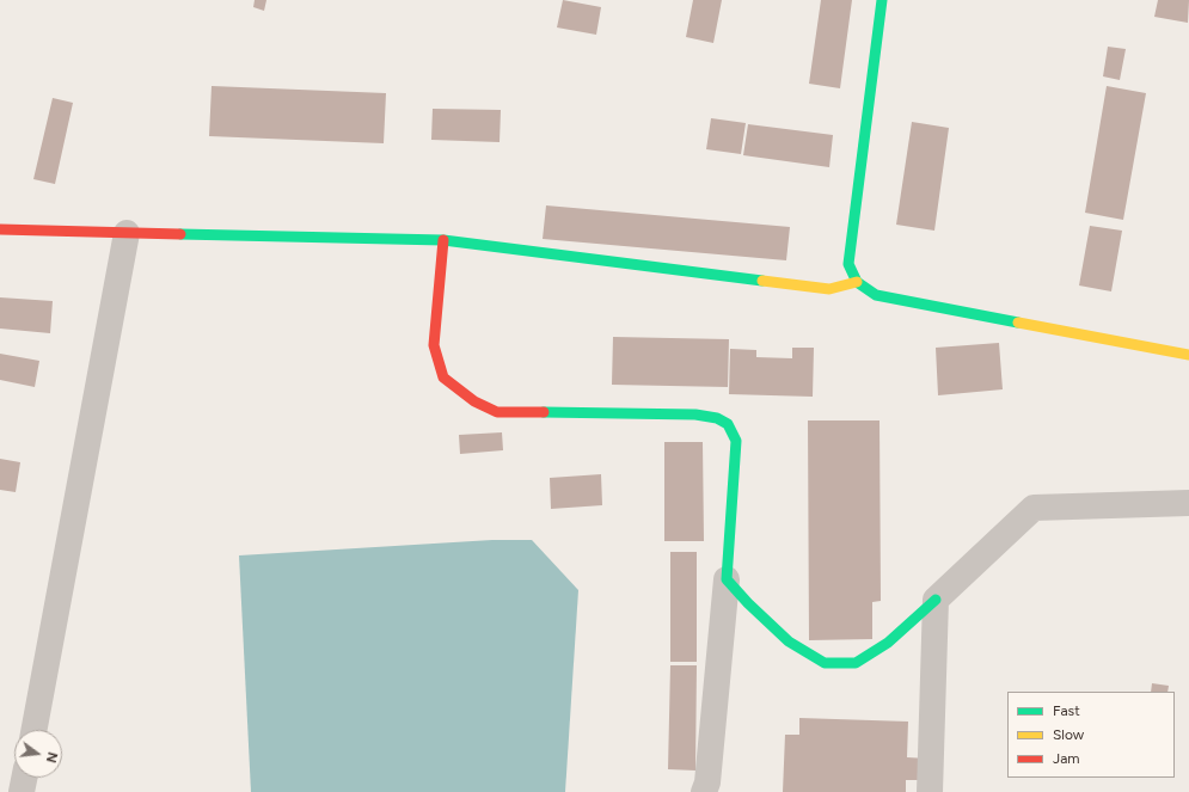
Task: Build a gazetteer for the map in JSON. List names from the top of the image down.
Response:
{
  "legend": ["Fast", "Slow", "Jam"],
  "north": "right"
}
